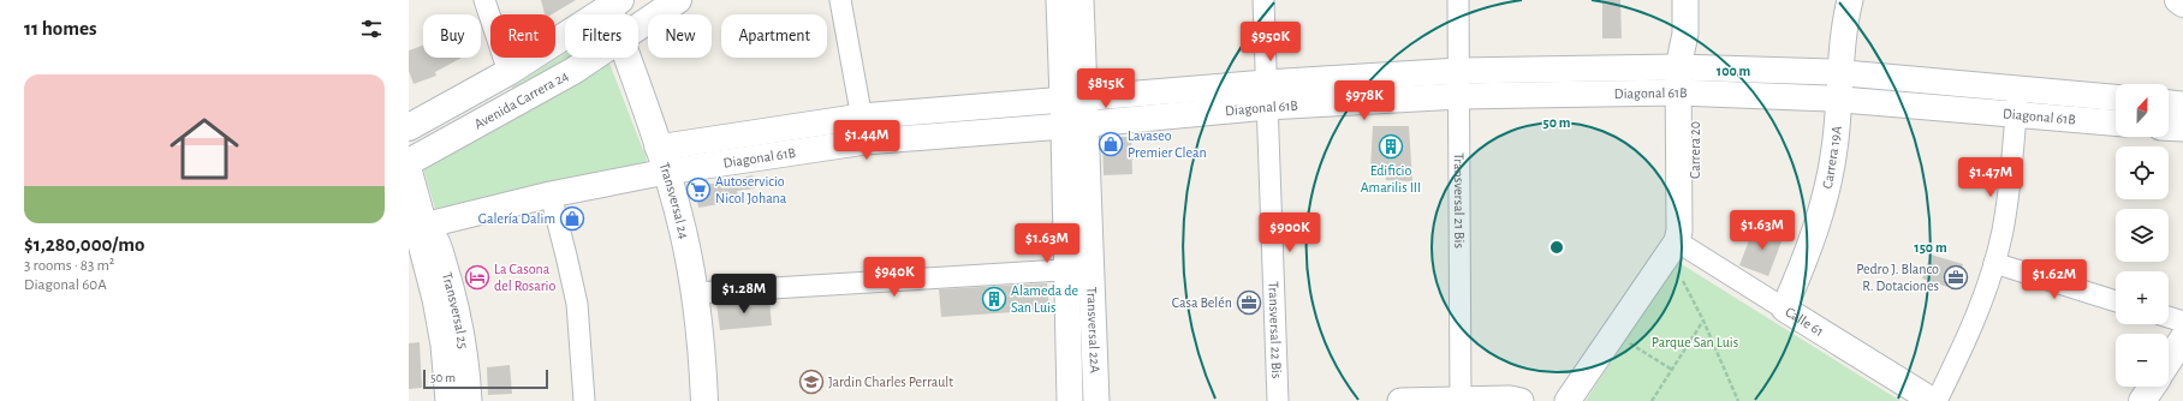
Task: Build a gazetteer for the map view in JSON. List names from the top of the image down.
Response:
{
  "streets": {
    "main road": ["Avenida Carrera 24", "Transversal 24"],
    "street": [
      "Diagonal 61B",
      "Carrera 20",
      "Carrera 19A",
      "Transversal 21 Bis",
      "Transversal 25",
      "Calle 61",
      "Transversal 22A",
      "Transversal 22 Bis"
    ]
  },
  "crossings": [
    ["Diagonal 61B", "Carrera 20"],
    ["Diagonal 61B", "Carrera 19A"],
    ["Diagonal 61B", "Transversal 24"],
    ["Diagonal 61B", "Transversal 21 Bis"],
    ["Diagonal 61B", "Transversal 25"],
    ["Diagonal 61B", "Transversal 22A"],
    ["Diagonal 61B", "Transversal 22 Bis"],
    ["Avenida Carrera 24", "Transversal 24"],
    ["Carrera 20", "Calle 61"],
    ["Carrera 19A", "Calle 61"]
  ],
  "parks": ["Parque San Luis"],
  "places": {
    "shop": ["Lavaseo Premier Clean", "Galería Dalim"],
    "building": ["Edificio Amarilis III", "Alameda de San Luis"],
    "supermarket": ["Autoservicio Nicol Johana"],
    "hotel": ["La Casona del Rosario"],
    "office": ["Pedro J. Blanco R. Dotaciones", "Casa Belén"],
    "school or university": ["Jardin Charles Perrault"]
  },
  "scale_bar": "50 m",
  "north": "top",
  "page": {
    "heading": "11 homes",
    "chip": [
      "Buy",
      "Rent",
      "Filters",
      "New",
      "Apartment"
    ],
    "price": [
      "$950K",
      "$815K",
      "$978K",
      "$1.44M",
      "$1.47M",
      "$1.63M",
      "$900K",
      "$1.63M",
      "$940K",
      "$1.62M",
      "$1.28M"
    ],
    "list": [
      {
        "name": "$1,280,000/mo",
        "note": "3 rooms · 83 m² · Diagonal 60A"
      }
    ],
    "map_buttons": ["+", "−"],
    "scale": "50 m"
  },
  "rings": ["100 m", "50 m", "150 m"]
}
